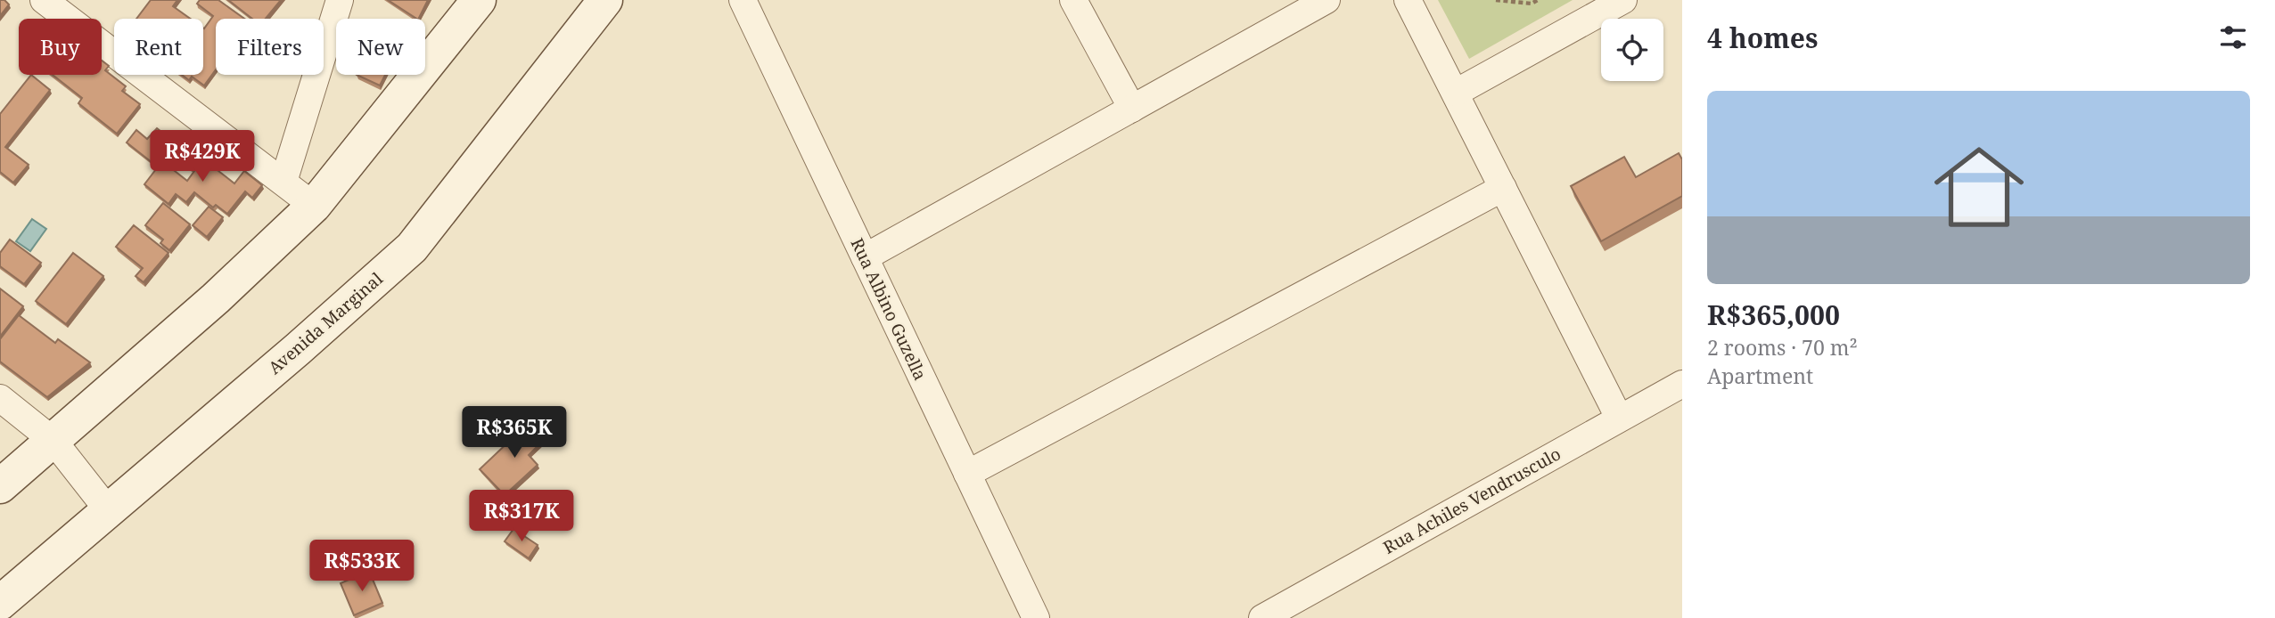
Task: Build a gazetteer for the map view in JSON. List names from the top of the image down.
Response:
{
  "streets": {
    "street": ["Rua Albino Guzella", "Avenida Marginal", "Rua Achiles Vendrusculo"]
  },
  "page": {
    "heading": "4 homes",
    "chip": [
      "Buy",
      "Rent",
      "Filters",
      "New"
    ],
    "list": [
      {
        "name": "R$365,000",
        "note": "2 rooms · 70 m² · Apartment"
      }
    ],
    "price": [
      "R$429K",
      "R$365K",
      "R$317K",
      "R$533K"
    ]
  }
}
